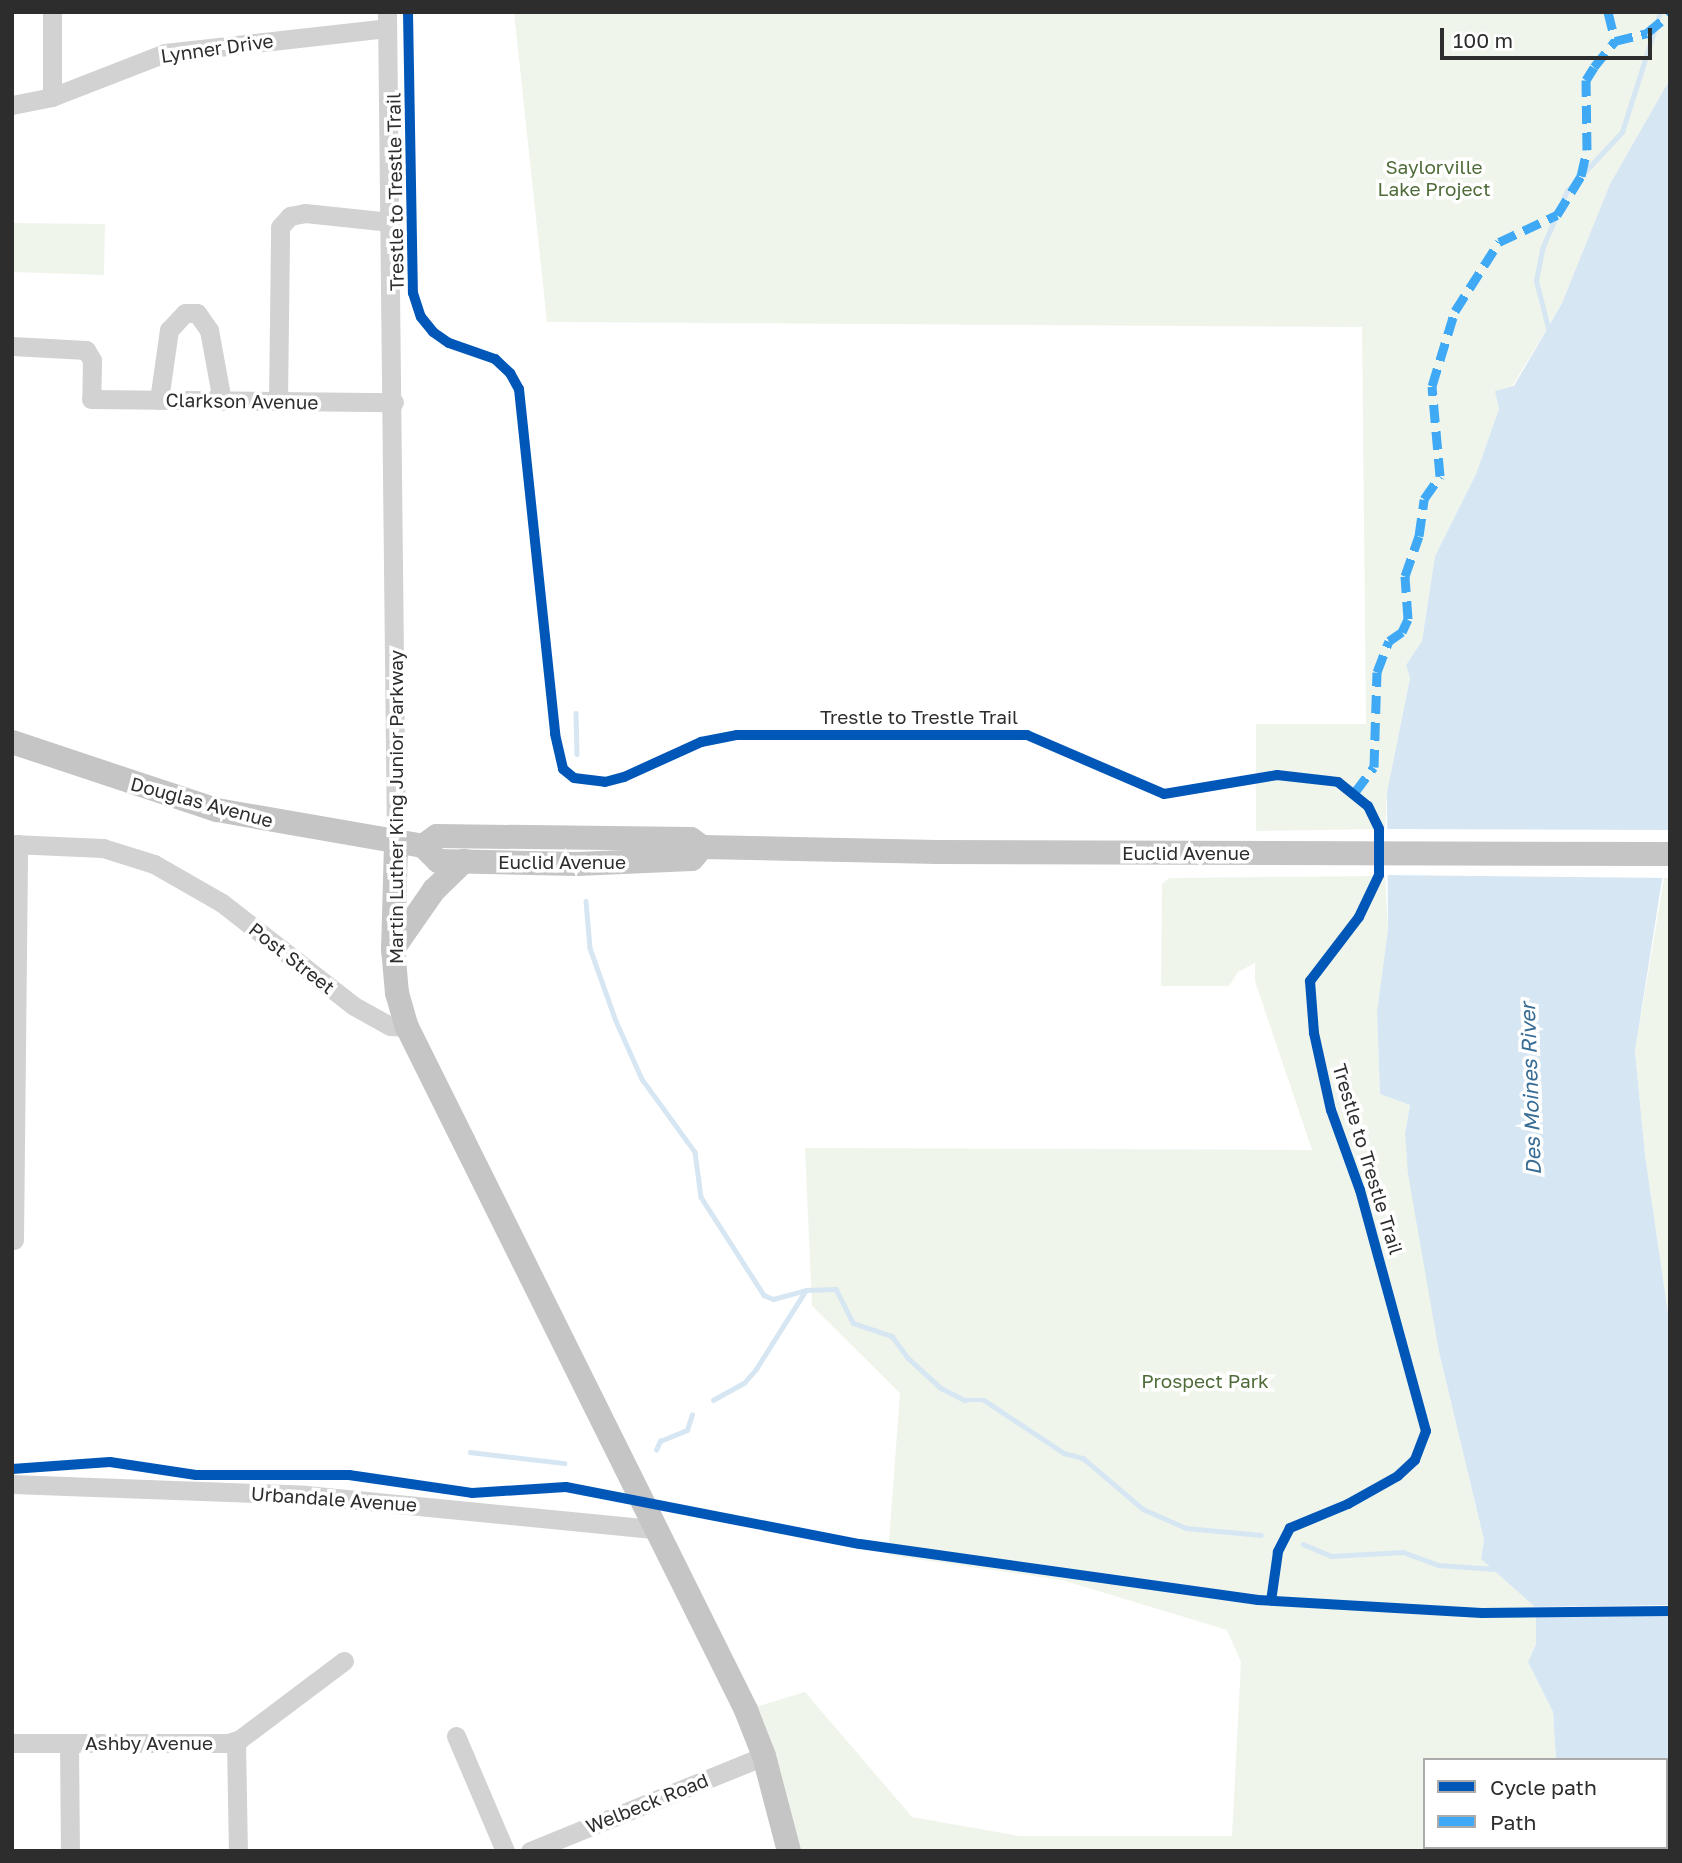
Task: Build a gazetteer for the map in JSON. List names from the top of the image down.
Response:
{
  "streets": {
    "main road": ["Douglas Avenue", "Martin Luther King Junior Parkway", "Euclid Avenue"],
    "street": [
      "Lynner Drive",
      "Clarkson Avenue",
      "Post Street",
      "Urbandale Avenue",
      "Ashby Avenue",
      "Welbeck Road"
    ],
    "cycle path": ["Trestle to Trestle Trail"]
  },
  "crossings": [
    ["Lynner Drive", "Martin Luther King Junior Parkway"],
    ["Clarkson Avenue", "Martin Luther King Junior Parkway"],
    ["Douglas Avenue", "Martin Luther King Junior Parkway"],
    ["Douglas Avenue", "Euclid Avenue"],
    ["Martin Luther King Junior Parkway", "Euclid Avenue"],
    ["Martin Luther King Junior Parkway", "Post Street"],
    ["Martin Luther King Junior Parkway", "Urbandale Avenue"],
    ["Martin Luther King Junior Parkway", "Welbeck Road"]
  ],
  "water": ["Des Moines River"],
  "parks": ["Saylorville Lake Project", "Prospect Park"],
  "legend": ["Cycle path", "Path"],
  "scale_bar": "100 m"
}
